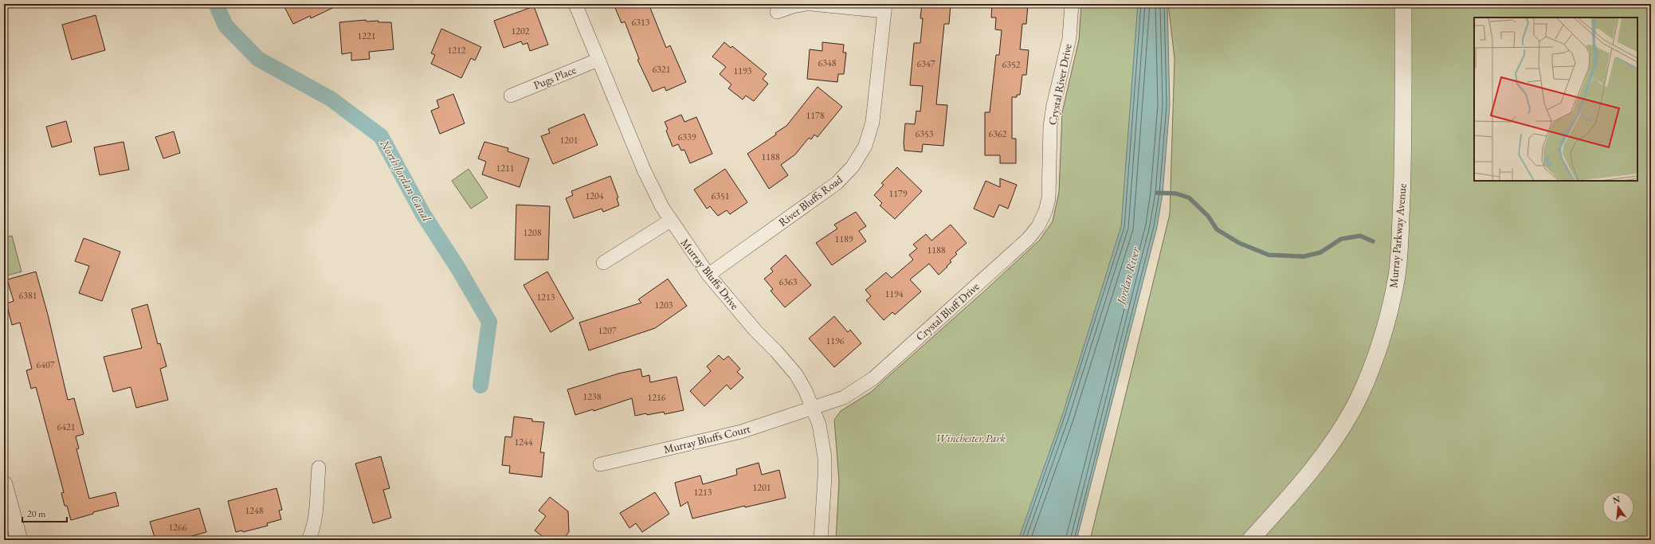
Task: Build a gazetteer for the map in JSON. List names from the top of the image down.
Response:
{
  "streets": {
    "street": [
      "Pugs Place",
      "Crystal River Drive",
      "River Bluffs Road",
      "Murray Parkway Avenue",
      "Murray Bluffs Drive",
      "Crystal Bluff Drive",
      "Murray Bluffs Court"
    ]
  },
  "crossings": [
    ["Pugs Place", "Murray Bluffs Drive"],
    ["Crystal River Drive", "Crystal Bluff Drive"],
    ["River Bluffs Road", "Murray Bluffs Drive"],
    ["Murray Bluffs Drive", "Crystal Bluff Drive"],
    ["Murray Bluffs Drive", "Murray Bluffs Court"],
    ["Crystal Bluff Drive", "Murray Bluffs Court"]
  ],
  "water": ["North Jordan Canal", "Jordan River"],
  "parks": ["Winchester Park"],
  "house_numbers": [
    "6313",
    "1202",
    "1221",
    "1212",
    "6348",
    "6347",
    "6352",
    "6321",
    "1193",
    "1178",
    "6353",
    "6362",
    "6339",
    "1201",
    "1188",
    "1211",
    "1179",
    "1204",
    "6351",
    "1208",
    "1189",
    "1188",
    "6363",
    "1194",
    "6381",
    "1213",
    "1203",
    "1207",
    "1196",
    "6407",
    "1238",
    "1216",
    "6421",
    "1244",
    "1201",
    "1213",
    "1248",
    "1266"
  ],
  "scale_bar": "20 m",
  "north": "top"
}
